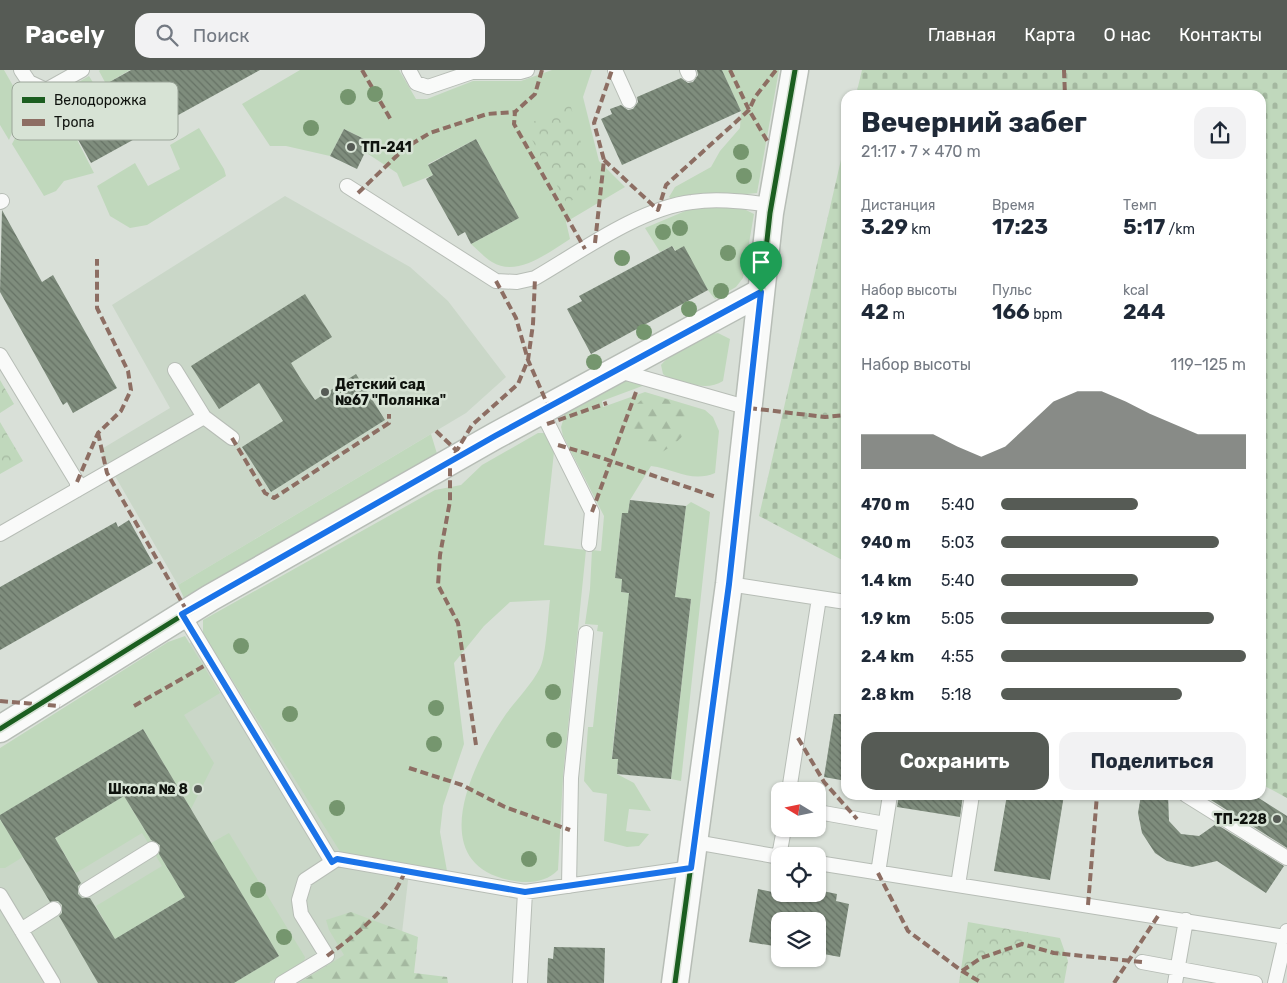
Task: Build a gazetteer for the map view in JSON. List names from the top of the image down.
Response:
{
  "places": [
    "ТП-241",
    "Детский сад №67 \"Полянка\"",
    "Школа № 8",
    "ТП-228"
  ],
  "legend": ["Велодорожка", "Тропа"],
  "north": "left",
  "page": {
    "header": "Pacely",
    "search": "Поиск",
    "nav": [
      "Главная",
      "Карта",
      "О нас",
      "Контакты"
    ],
    "heading": ["Вечерний забег", "21:17 · 7 × 470 m"],
    "stats": [
      ["Дистанция", "3.29 km"],
      ["Время", "17:23"],
      ["Темп", "5:17 /km"],
      ["Набор высоты", "42 m"],
      ["Пульс", "166 bpm"],
      ["kcal", "244"]
    ],
    "chart": ["Набор высоты", "119–125 m"],
    "list": [
      {
        "name": "470 m",
        "note": "5:40"
      },
      {
        "name": "940 m",
        "note": "5:03"
      },
      {
        "name": "1.4 km",
        "note": "5:40"
      },
      {
        "name": "1.9 km",
        "note": "5:05"
      },
      {
        "name": "2.4 km",
        "note": "4:55"
      },
      {
        "name": "2.8 km",
        "note": "5:18"
      }
    ],
    "buttons": ["Сохранить", "Поделиться"]
  }
}
